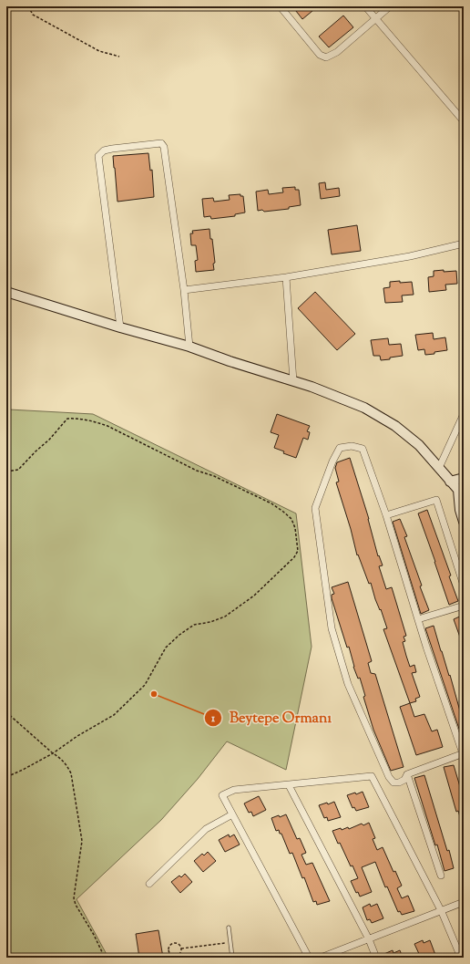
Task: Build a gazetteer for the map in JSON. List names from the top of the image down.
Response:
{
  "places": ["Beytepe Ormanı"]
}
